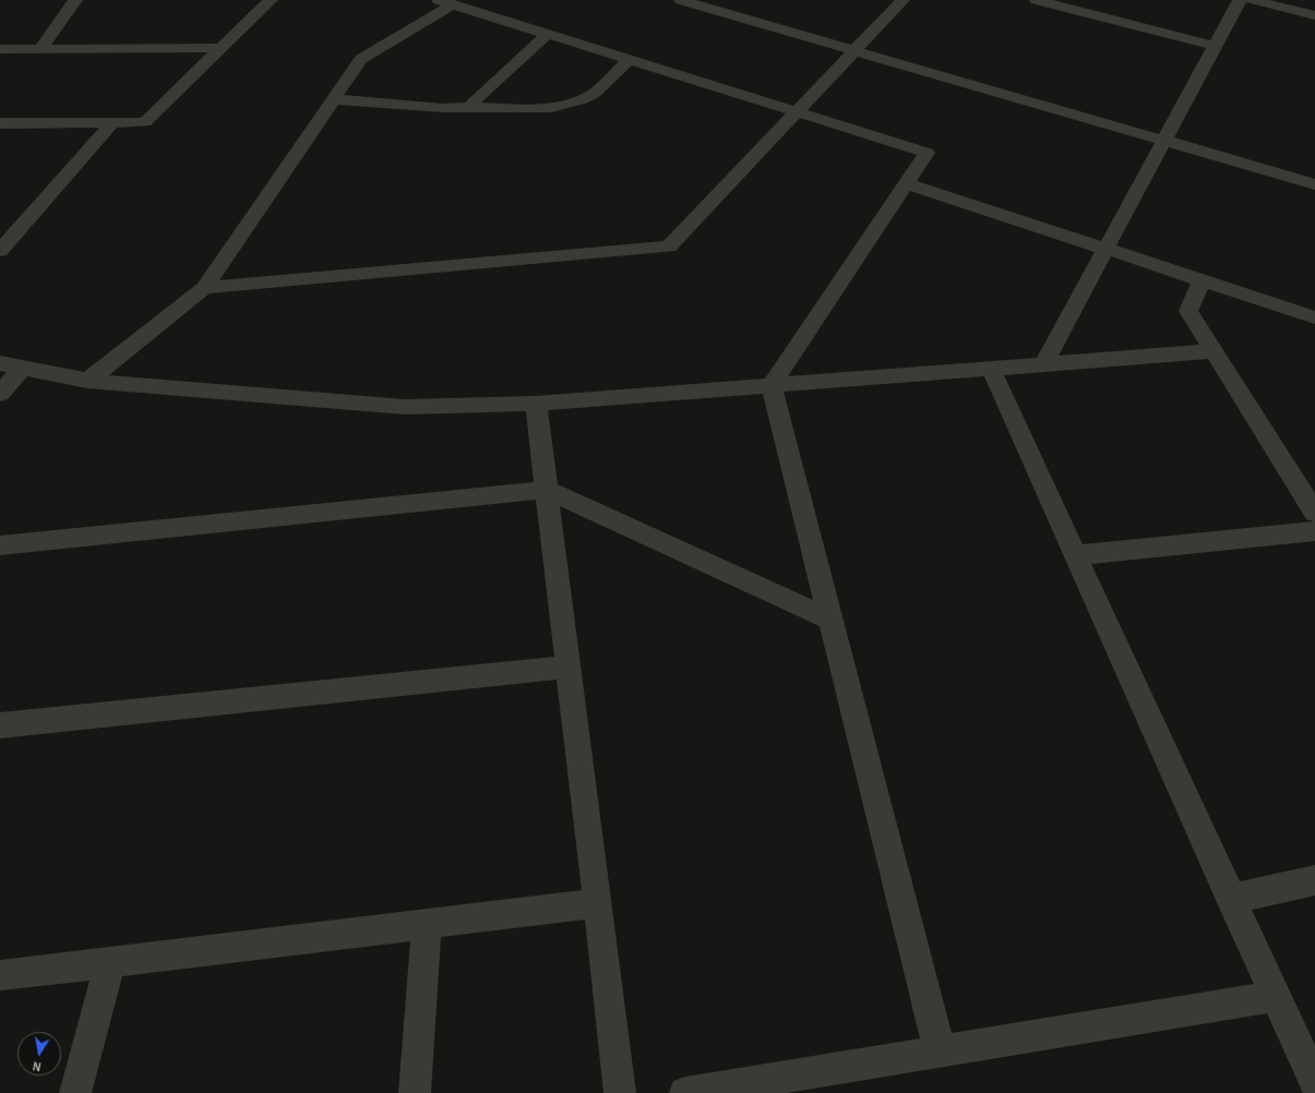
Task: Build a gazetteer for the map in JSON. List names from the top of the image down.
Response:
{
  "north": "bottom"
}
